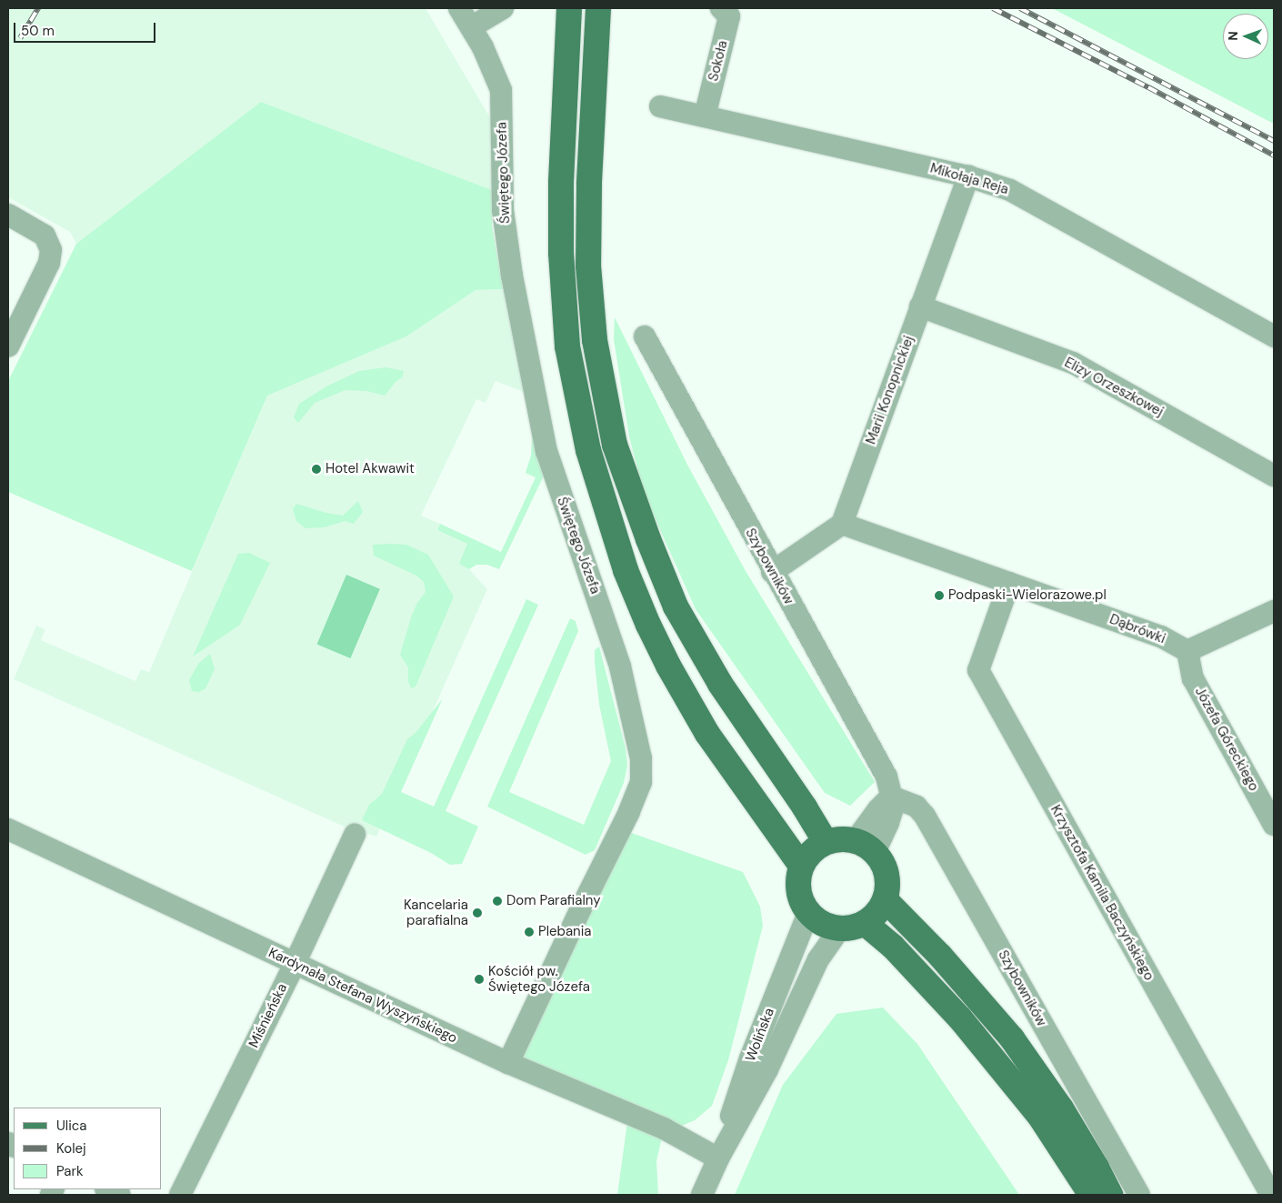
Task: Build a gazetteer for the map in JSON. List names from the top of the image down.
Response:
{
  "streets": {
    "street": [
      "Sokoła",
      "Świętego Józefa",
      "Mikołaja Reja",
      "Elizy Orzeszkowej",
      "Marii Konopnickiej",
      "Szybowników",
      "Dąbrówki",
      "Józefa Góreckiego",
      "Krzysztofa Kamila Baczyńskiego",
      "Kardynała Stefana Wyszyńskiego",
      "Miśnieńska",
      "Wolińska"
    ]
  },
  "crossings": [
    ["Sokoła", "Mikołaja Reja"],
    ["Świętego Józefa", "Kardynała Stefana Wyszyńskiego"],
    ["Mikołaja Reja", "Marii Konopnickiej"],
    ["Elizy Orzeszkowej", "Marii Konopnickiej"],
    ["Marii Konopnickiej", "Dąbrówki"],
    ["Szybowników", "Wolińska"],
    ["Dąbrówki", "Józefa Góreckiego"],
    ["Dąbrówki", "Krzysztofa Kamila Baczyńskiego"],
    ["Kardynała Stefana Wyszyńskiego", "Miśnieńska"],
    ["Kardynała Stefana Wyszyńskiego", "Wolińska"]
  ],
  "places": [
    "Hotel Akwawit",
    "Podpaski-Wielorazowe.pl",
    "Dom Parafialny",
    "Kancelaria parafialna",
    "Plebania",
    "Kościół pw. Świętego Józefa"
  ],
  "legend": ["Ulica", "Kolej", "Park"],
  "scale_bar": "50 m",
  "north": "left"
}
